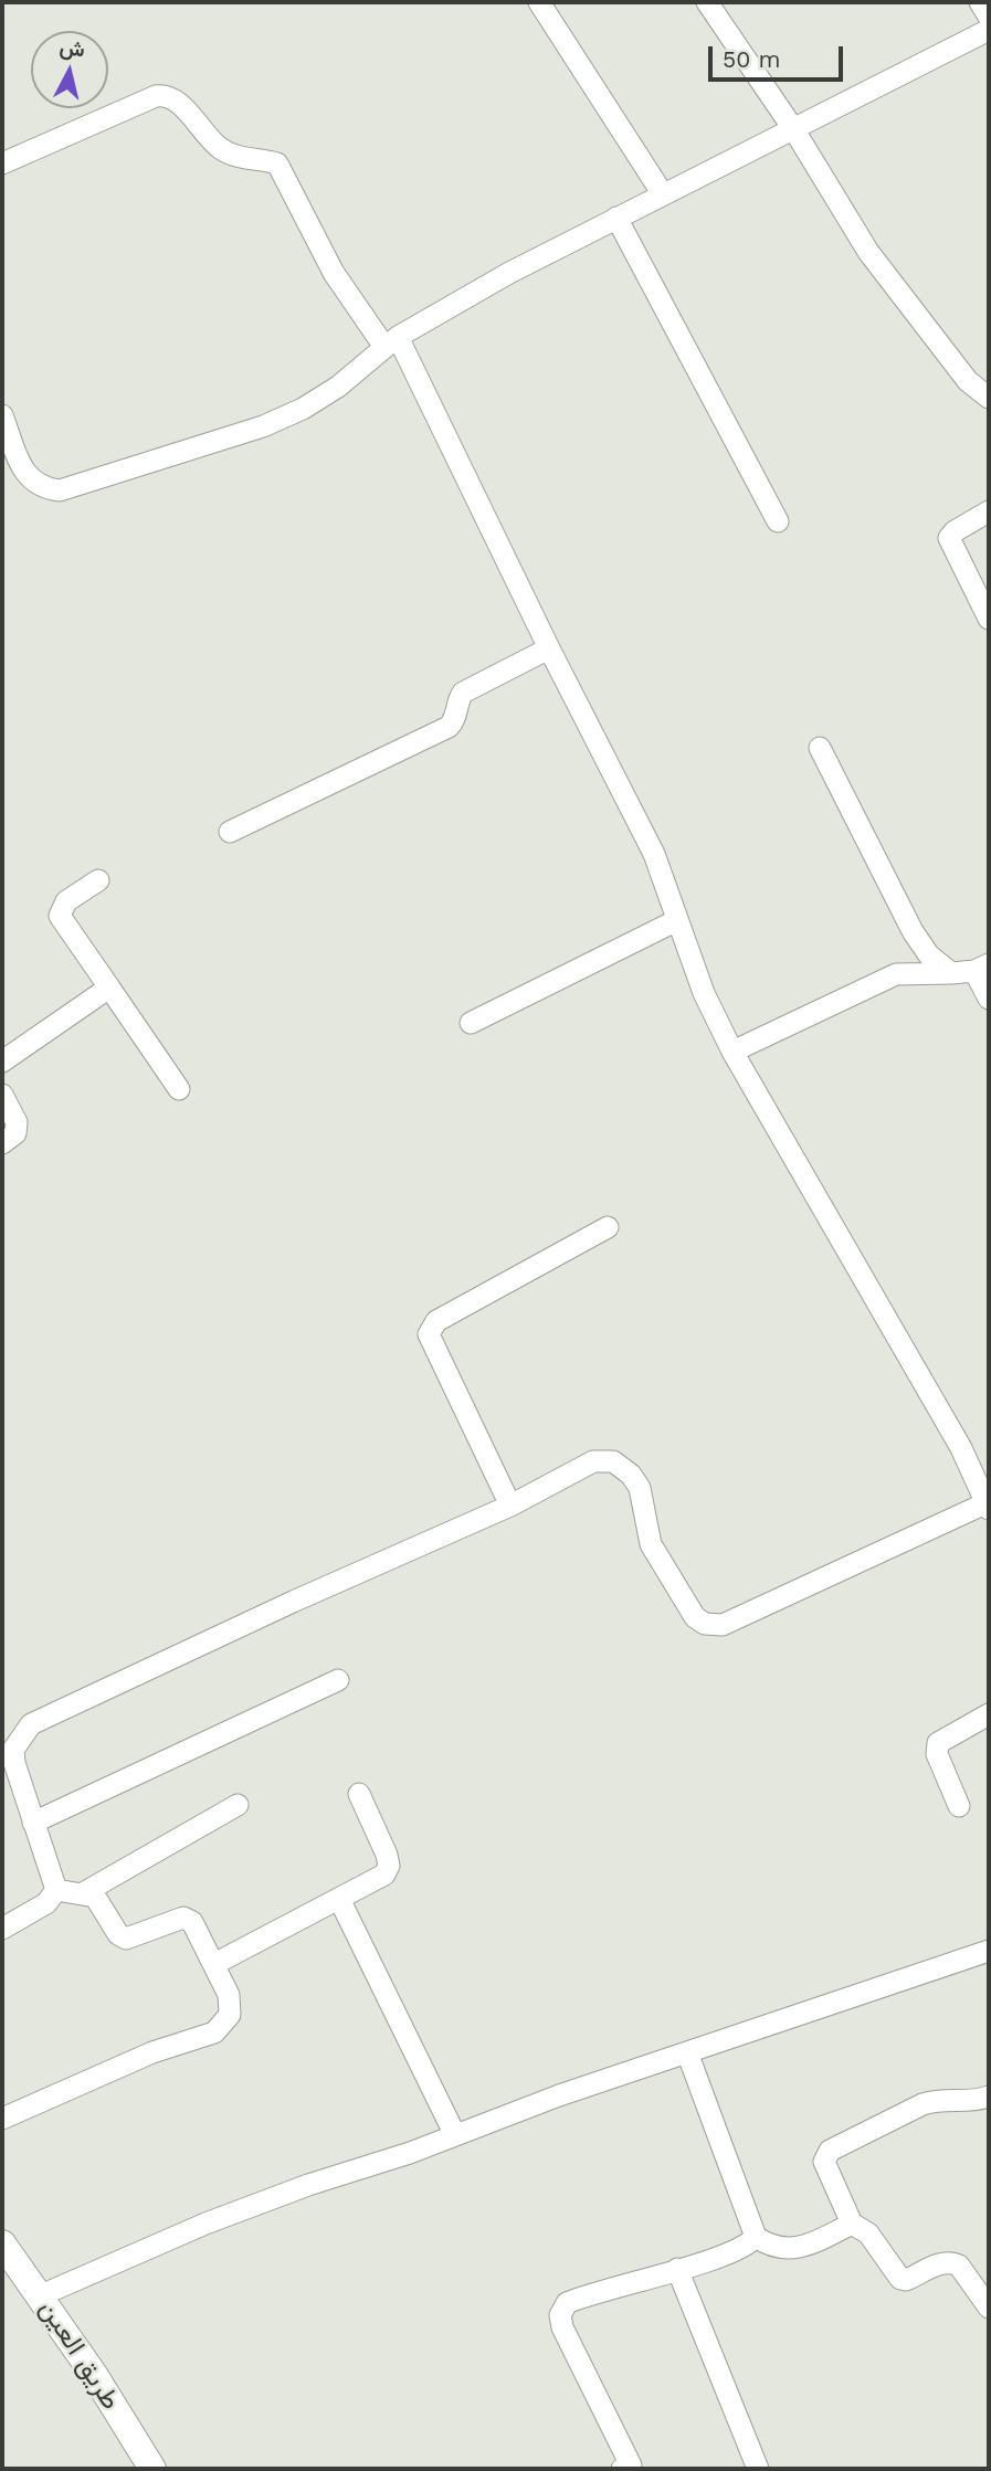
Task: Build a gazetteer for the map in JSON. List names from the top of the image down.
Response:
{
  "streets": {
    "main road": ["طريق العين"]
  },
  "scale_bar": "50 m",
  "north": "top"
}
